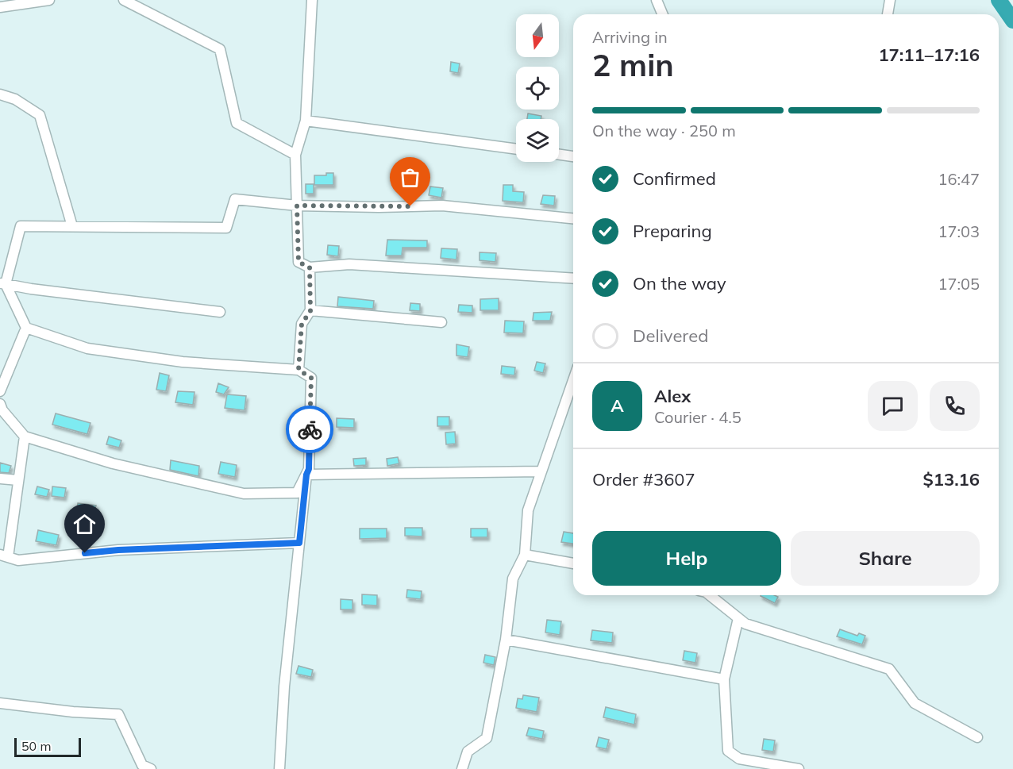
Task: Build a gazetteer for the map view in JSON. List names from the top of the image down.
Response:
{
  "scale_bar": "50 m",
  "north": "bottom",
  "page": {
    "heading": ["2 min", "Arriving in", "17:11–17:16"],
    "panel": [
      "Alex",
      "Courier · 4.5",
      "Order #3607",
      "$13.16"
    ],
    "bar": "On the way · 250 m",
    "list": [
      ["Confirmed", "16:47"],
      ["Preparing", "17:03"],
      ["On the way", "17:05"],
      "Delivered"
    ],
    "round": "A",
    "buttons": ["Help", "Share"],
    "scale": "50 m"
  }
}
